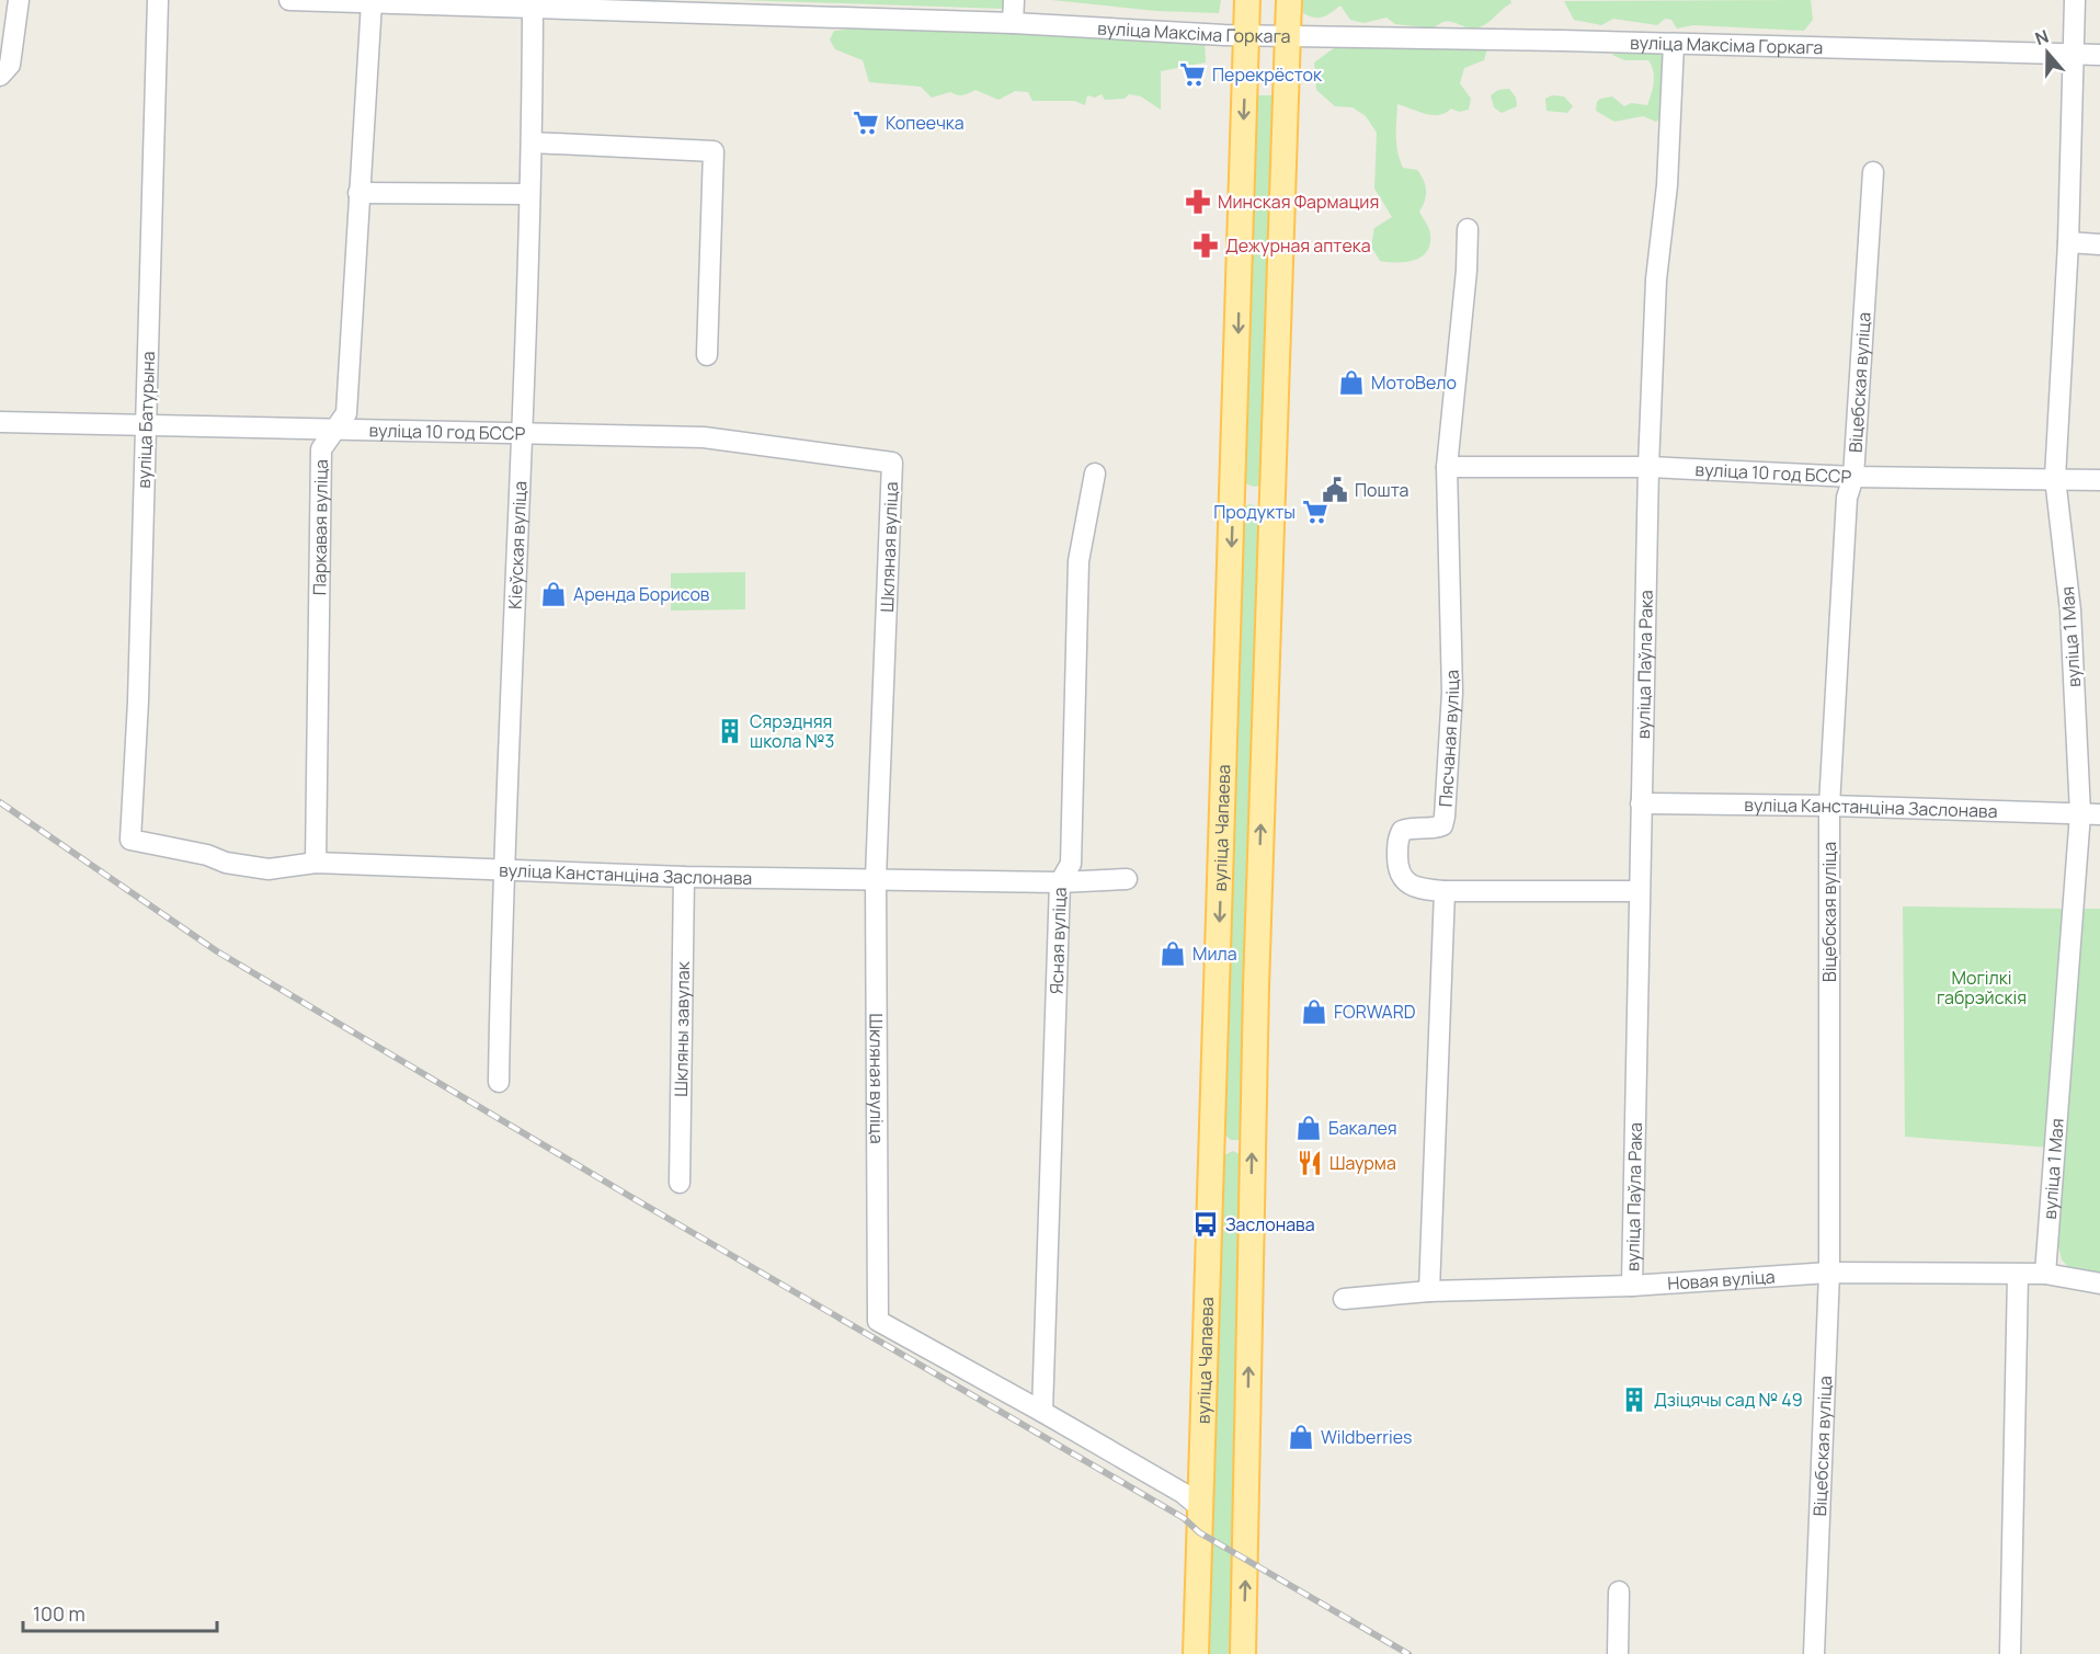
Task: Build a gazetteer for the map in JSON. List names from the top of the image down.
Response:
{
  "streets": {
    "main road": ["вуліца Чапаева"],
    "street": [
      "вуліца Максіма Горкага",
      "Віцебская вуліца",
      "вуліца Батурына",
      "вуліца 10 год БССР",
      "Паркавая вуліца",
      "Кіеўская вуліца",
      "Шкляная вуліца",
      "вуліца 1 Мая",
      "вуліца Паўла Рака",
      "Пясчаная вуліца",
      "вуліца Канстанціна Заслонава",
      "Ясная вуліца",
      "Шкляны завулак",
      "Новая вуліца"
    ]
  },
  "crossings": [
    ["вуліца Максіма Горкага", "Паркавая вуліца"],
    ["вуліца Максіма Горкага", "Кіеўская вуліца"],
    ["вуліца Максіма Горкага", "вуліца 1 Мая"],
    ["вуліца Максіма Горкага", "вуліца Паўла Рака"],
    ["вуліца Максіма Горкага", "вуліца Чапаева"],
    ["Віцебская вуліца", "вуліца 10 год БССР"],
    ["Віцебская вуліца", "вуліца Канстанціна Заслонава"],
    ["Віцебская вуліца", "Новая вуліца"],
    ["вуліца Батурына", "вуліца 10 год БССР"],
    ["вуліца Батурына", "вуліца Канстанціна Заслонава"],
    ["вуліца 10 год БССР", "Паркавая вуліца"],
    ["вуліца 10 год БССР", "Кіеўская вуліца"],
    ["вуліца 10 год БССР", "Шкляная вуліца"],
    ["вуліца 10 год БССР", "вуліца 1 Мая"],
    ["вуліца 10 год БССР", "вуліца Паўла Рака"],
    ["вуліца 10 год БССР", "Пясчаная вуліца"],
    ["Паркавая вуліца", "вуліца Канстанціна Заслонава"],
    ["Кіеўская вуліца", "вуліца Канстанціна Заслонава"],
    ["Шкляная вуліца", "вуліца Канстанціна Заслонава"],
    ["Шкляная вуліца", "вуліца Чапаева"],
    ["Шкляная вуліца", "Ясная вуліца"],
    ["вуліца 1 Мая", "вуліца Канстанціна Заслонава"],
    ["вуліца 1 Мая", "Новая вуліца"],
    ["вуліца Паўла Рака", "вуліца Канстанціна Заслонава"],
    ["вуліца Паўла Рака", "Новая вуліца"],
    ["вуліца Канстанціна Заслонава", "Ясная вуліца"],
    ["вуліца Канстанціна Заслонава", "Шкляны завулак"]
  ],
  "parks": ["Могілкі габрэйскія"],
  "places": {
    "supermarket": ["Перекрёсток", "Копеечка", "Продукты"],
    "pharmacy": ["Минская Фармация", "Дежурная аптека"],
    "shop": [
      "МотоВело",
      "Аренда Борисов",
      "Мила",
      "FORWARD",
      "Бакалея",
      "Wildberries"
    ],
    "public building": ["Пошта"],
    "building": ["Сярэдняя школа №3", "Дзіцячы сад № 49"],
    "restaurant": ["Шаурма"],
    "bus stop": ["Заслонава"]
  },
  "scale_bar": "100 m",
  "north": "top"
}
